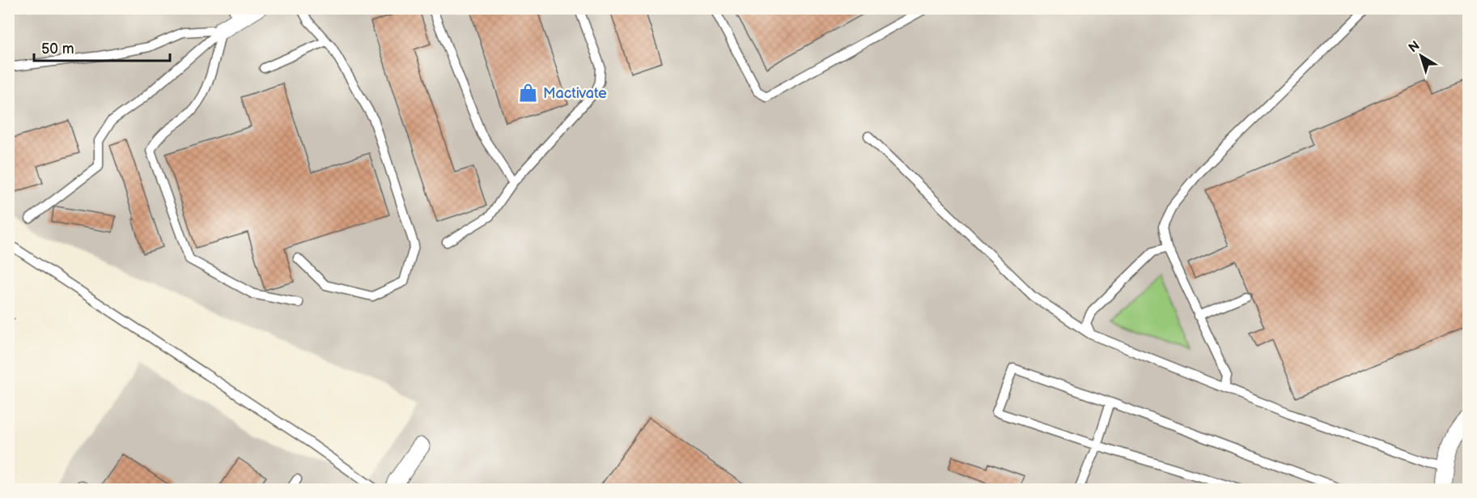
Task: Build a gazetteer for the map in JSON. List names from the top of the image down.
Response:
{
  "places": {
    "shop": ["Mactivate"]
  },
  "scale_bar": "50 m",
  "north": "top left"
}
